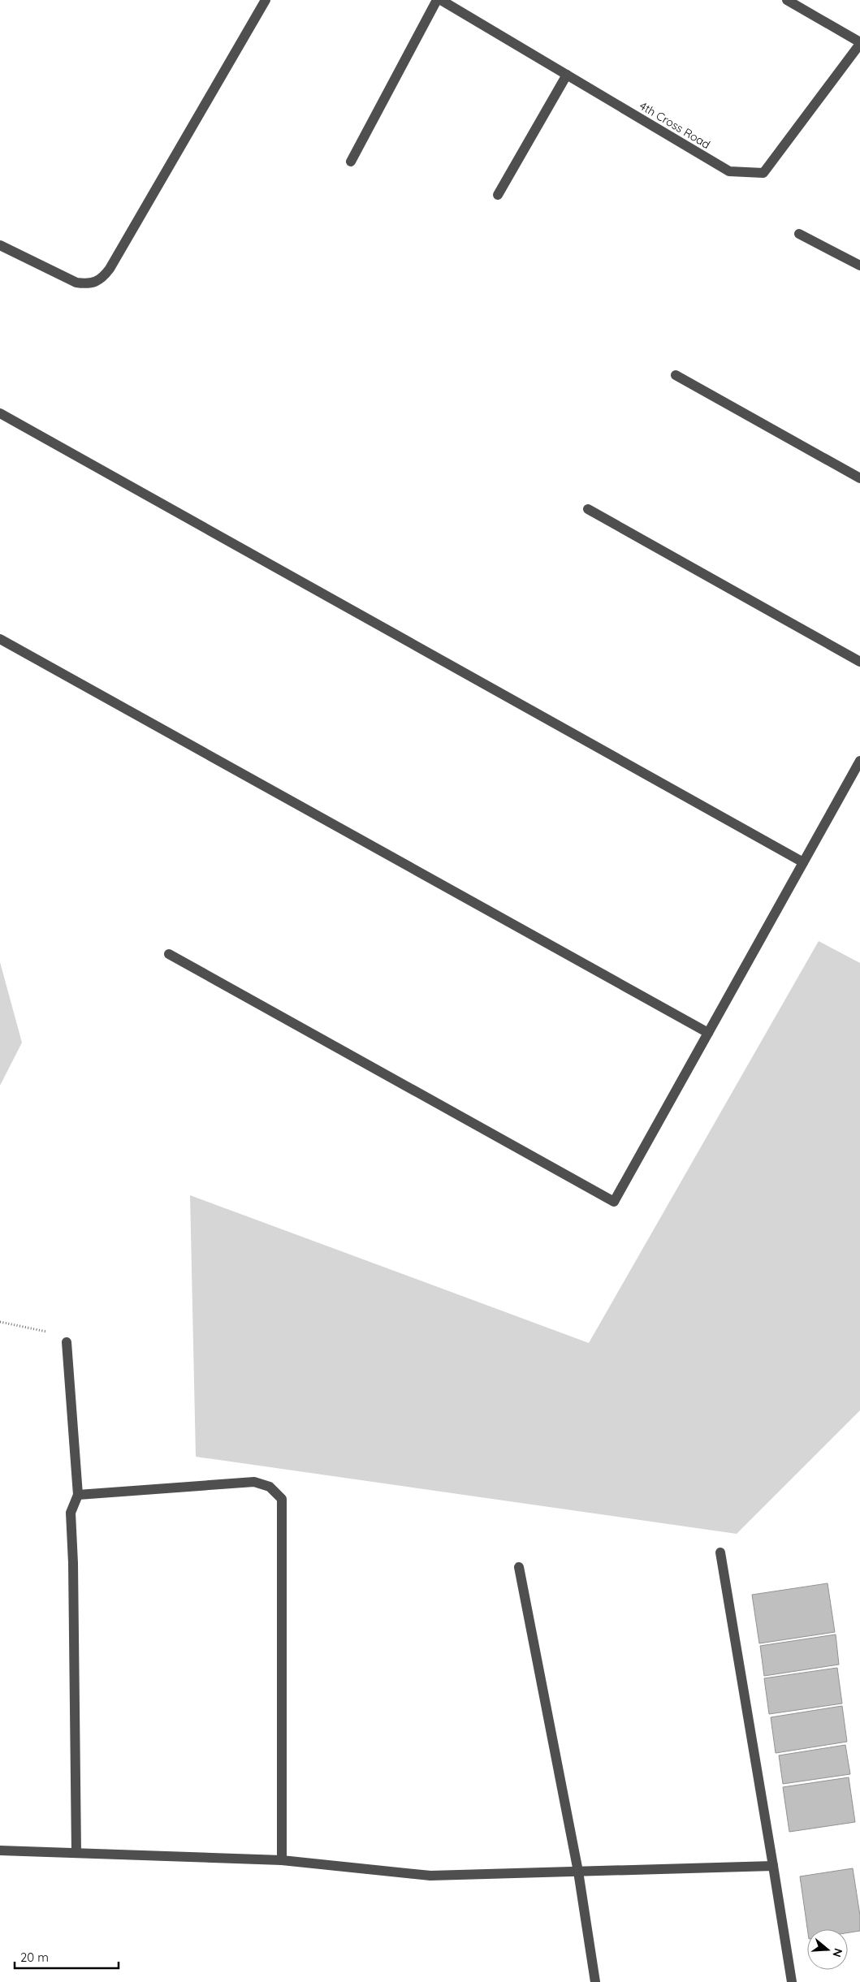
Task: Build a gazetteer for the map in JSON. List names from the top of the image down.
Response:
{
  "streets": {
    "street": ["4th Cross Road"]
  },
  "scale_bar": "20 m",
  "north": "right"
}
